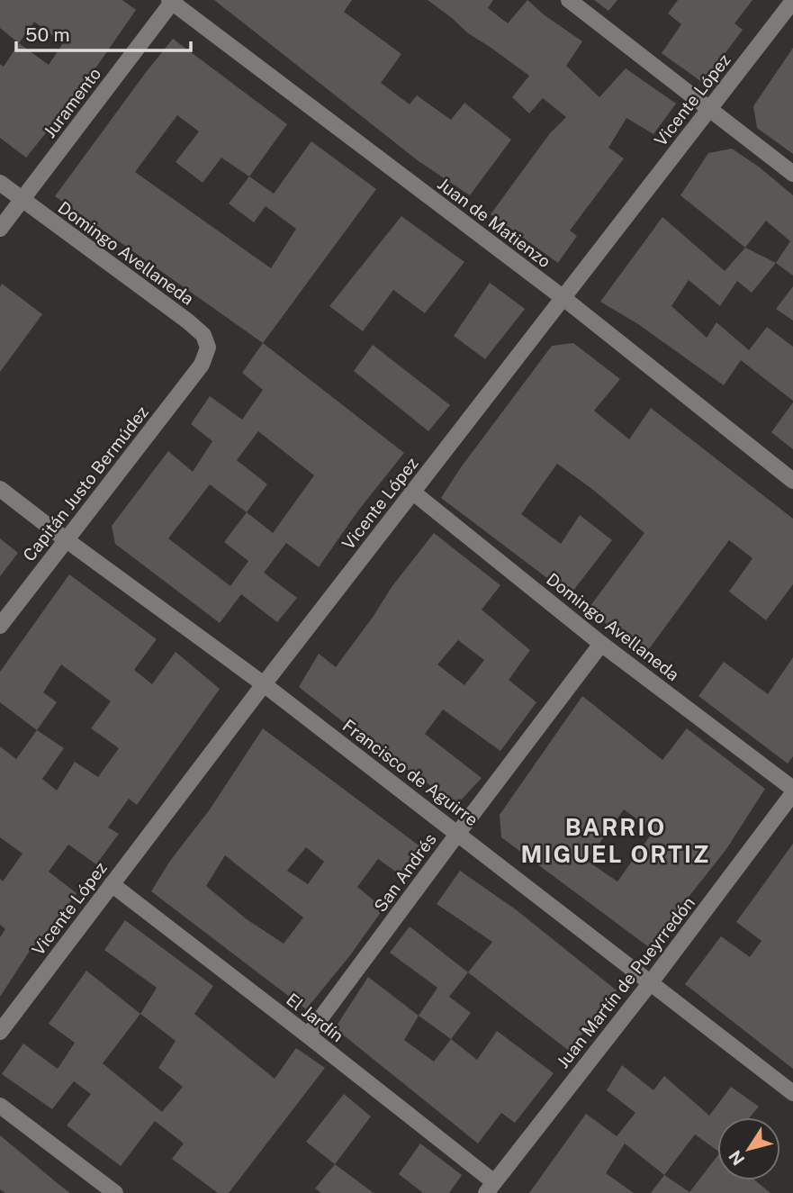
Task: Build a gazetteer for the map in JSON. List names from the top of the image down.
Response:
{
  "streets": {
    "street": [
      "Vicente López",
      "Juramento",
      "Juan de Matienzo",
      "Domingo Avellaneda",
      "Capitán Justo Bermúdez",
      "Francisco de Aguirre",
      "San Andrés",
      "Juan Martín de Pueyrredón",
      "El Jardín"
    ]
  },
  "crossings": [
    ["Vicente López", "Juan de Matienzo"],
    ["Vicente López", "Domingo Avellaneda"],
    ["Vicente López", "Francisco de Aguirre"],
    ["Vicente López", "El Jardín"],
    ["Juramento", "Juan de Matienzo"],
    ["Juramento", "Domingo Avellaneda"],
    ["Domingo Avellaneda", "Capitán Justo Bermúdez"],
    ["Domingo Avellaneda", "San Andrés"],
    ["Capitán Justo Bermúdez", "Francisco de Aguirre"],
    ["Francisco de Aguirre", "San Andrés"],
    ["Francisco de Aguirre", "Juan Martín de Pueyrredón"],
    ["San Andrés", "El Jardín"],
    ["Juan Martín de Pueyrredón", "El Jardín"]
  ],
  "districts": ["BARRIO MIGUEL ORTIZ"],
  "scale_bar": "50 m",
  "north": "bottom left"
}
